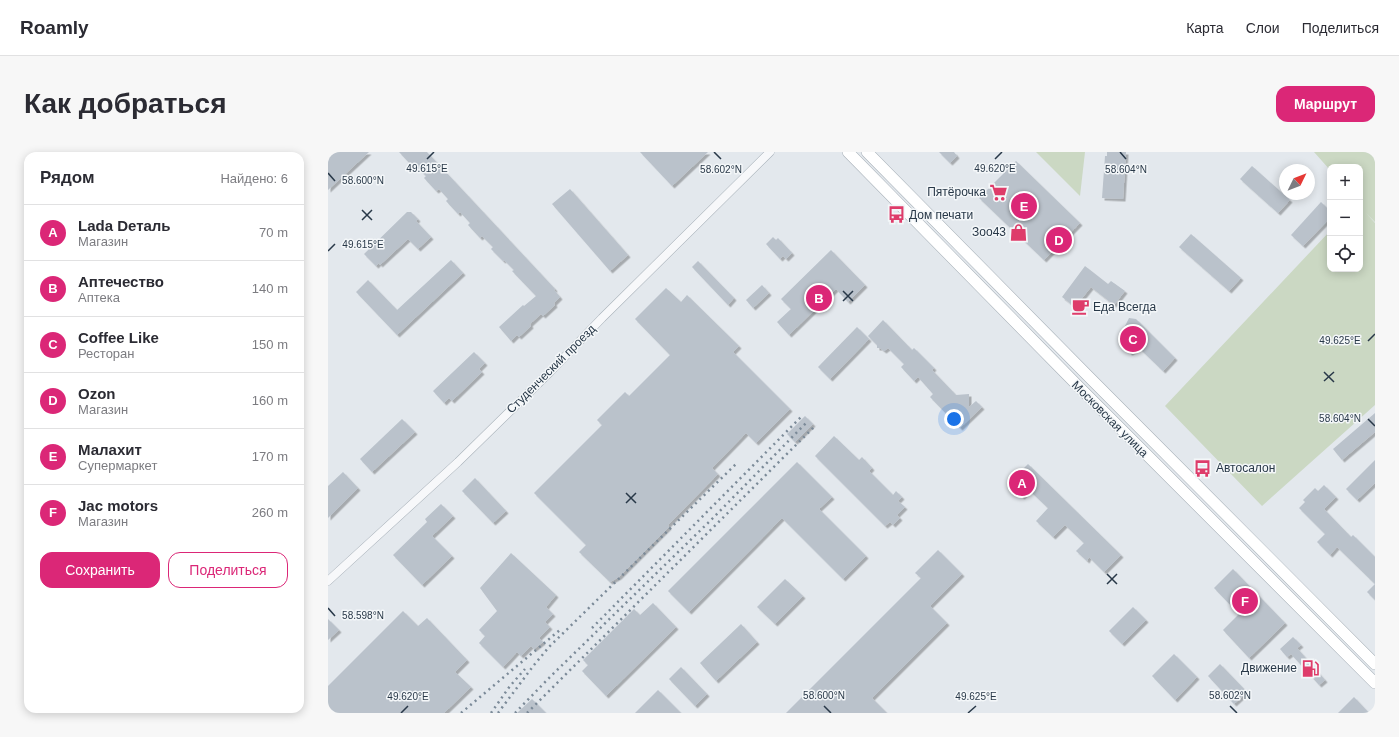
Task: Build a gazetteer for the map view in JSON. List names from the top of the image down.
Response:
{
  "streets": {
    "main road": ["Московская улица"],
    "street": ["Студенческий проезд"]
  },
  "places": {
    "supermarket": ["Пятёрочка"],
    "bus stop": ["Дом печати", "Автосалон"],
    "shop": ["Зоо43"],
    "cafe": ["Еда Всегда"],
    "fuel station": ["Движение"]
  },
  "north": "top right",
  "page": {
    "header": "Roamly",
    "nav": ["Карта", "Слои", "Поделиться"],
    "buttons": [
      "Маршрут",
      ["Сохранить", "Поделиться"]
    ],
    "title": "Как добраться",
    "heading": ["Рядом", "Найдено: 6"],
    "map_buttons": ["+", "−"],
    "pins": [
      "E",
      "D",
      "B",
      "C",
      "A",
      "F"
    ],
    "list": [
      {
        "mark": "A",
        "name": "Lada Dеталь",
        "note": "Магазин",
        "value": "70 m"
      },
      {
        "mark": "B",
        "name": "Аптечество",
        "note": "Аптека",
        "value": "140 m"
      },
      {
        "mark": "C",
        "name": "Coffee Like",
        "note": "Ресторан",
        "value": "150 m"
      },
      {
        "mark": "D",
        "name": "Ozon",
        "note": "Магазин",
        "value": "160 m"
      },
      {
        "mark": "E",
        "name": "Малахит",
        "note": "Супермаркет",
        "value": "170 m"
      },
      {
        "mark": "F",
        "name": "Jac motors",
        "note": "Магазин",
        "value": "260 m"
      }
    ]
  },
  "coordinates": [
    "49.615°E",
    "49.620°E",
    "58.602°N",
    "58.604°N",
    "58.600°N",
    "49.625°E",
    "58.598°N"
  ]
}
